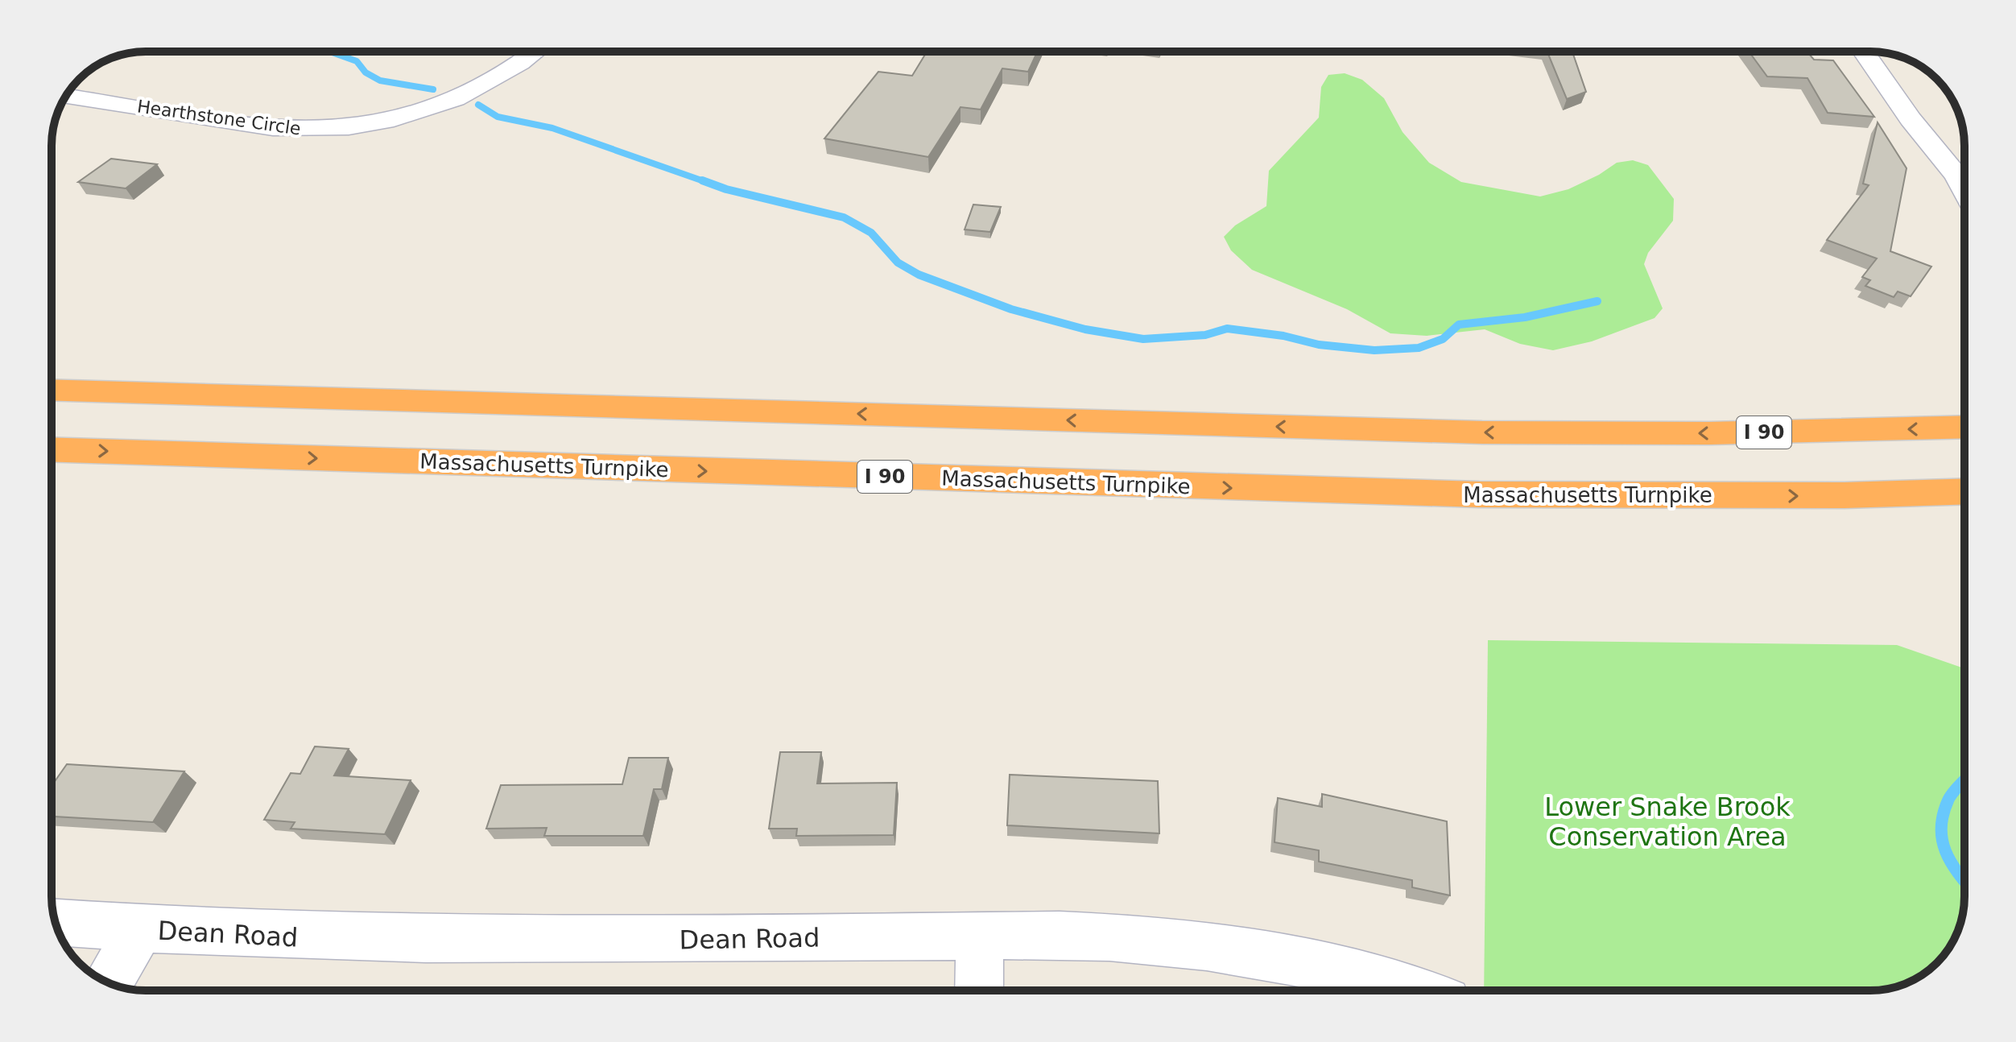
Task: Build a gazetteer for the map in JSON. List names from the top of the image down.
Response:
{
  "streets": {
    "highway": ["I 90", "Massachusetts Turnpike"],
    "street": ["Hearthstone Circle", "Dean Road"]
  },
  "parks": ["Lower Snake Brook Conservation Area"]
}
